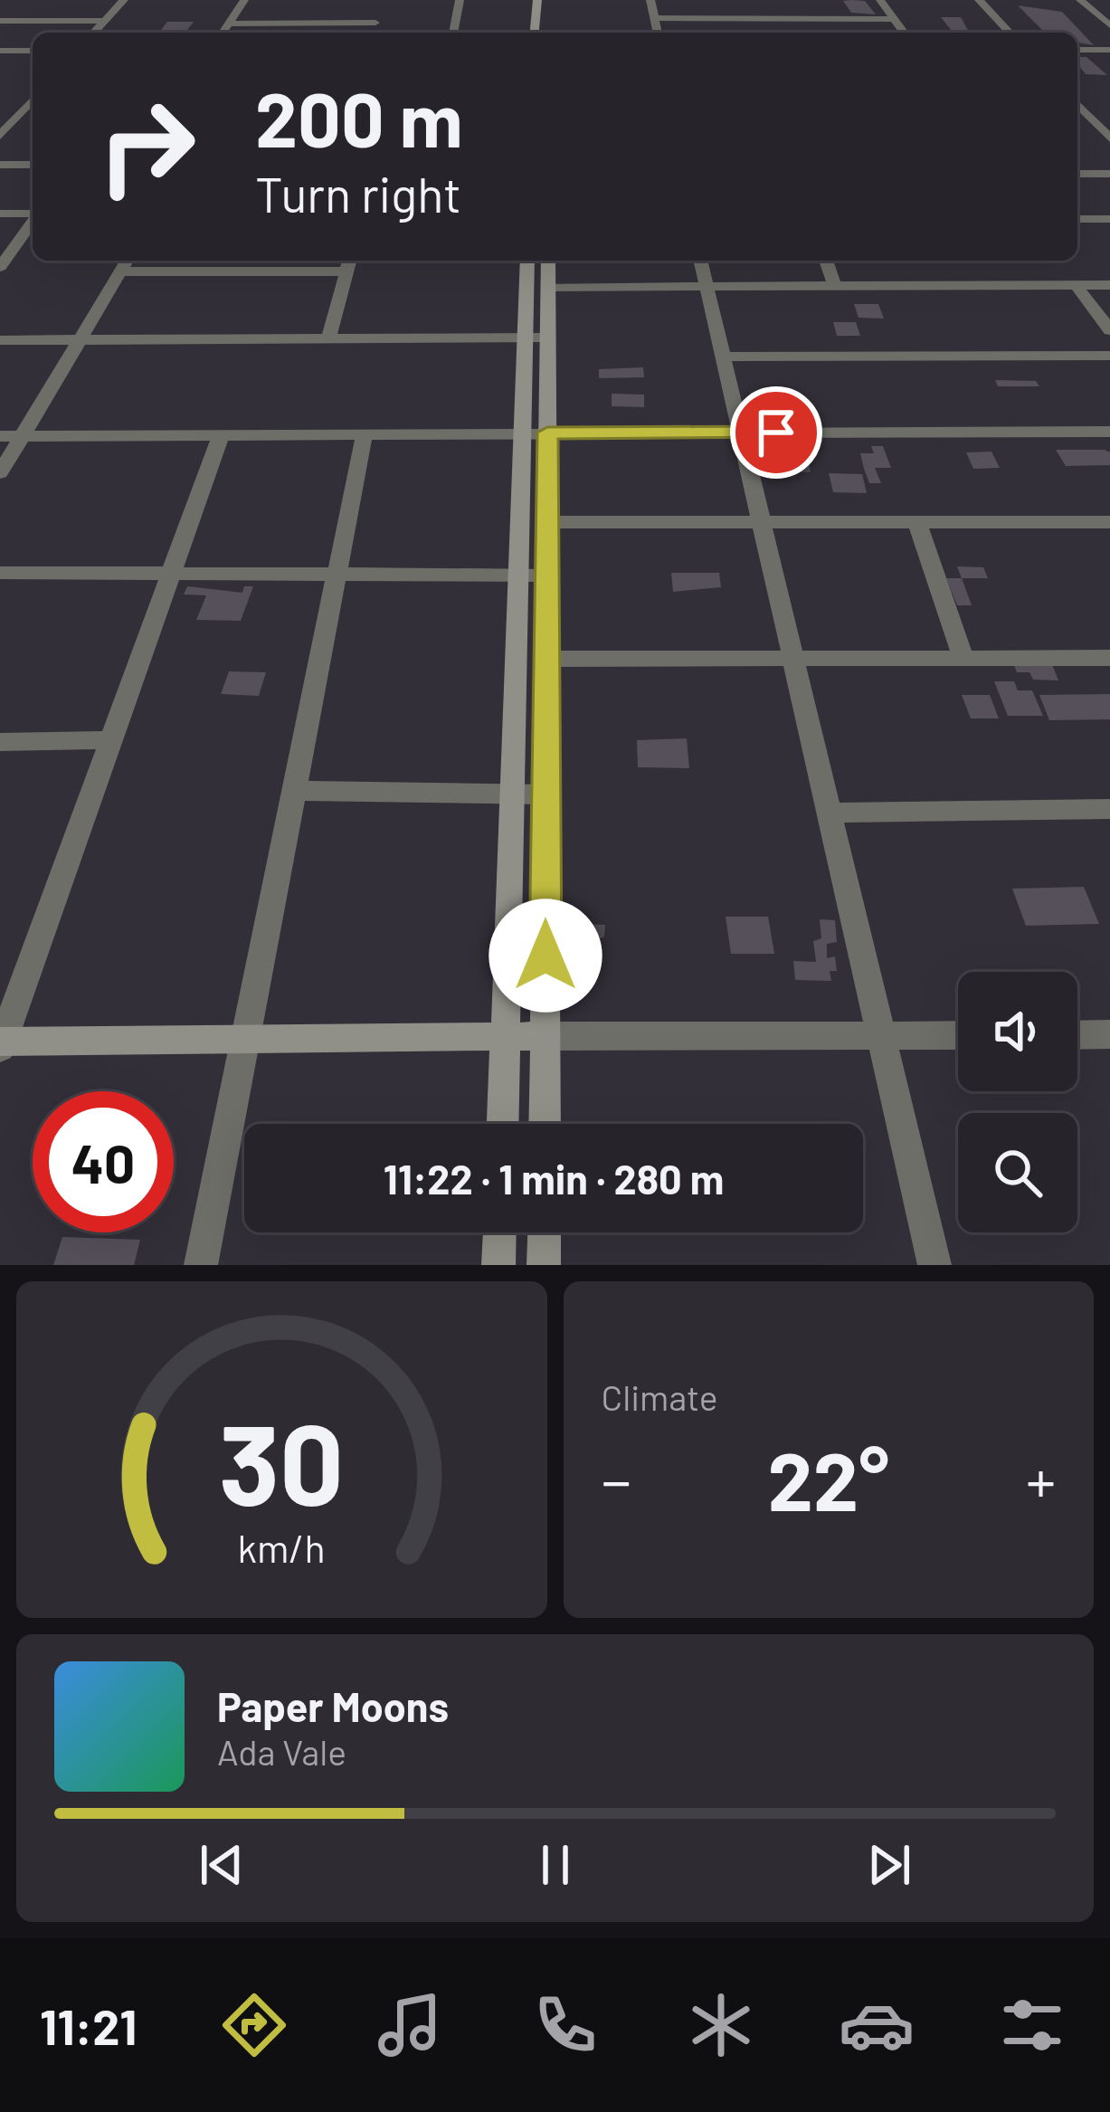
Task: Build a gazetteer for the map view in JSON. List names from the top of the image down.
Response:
{
  "page": {
    "turn": ["200 m", "Turn right"],
    "limit": "40",
    "trip": "11:22 · 1 min · 280 m",
    "tile": "Climate",
    "heat": ["−", "22°", "+"],
    "song": ["Paper Moons", "Ada Vale"],
    "tabs": "11:21",
    "gauge": ["30", "km/h"]
  }
}
